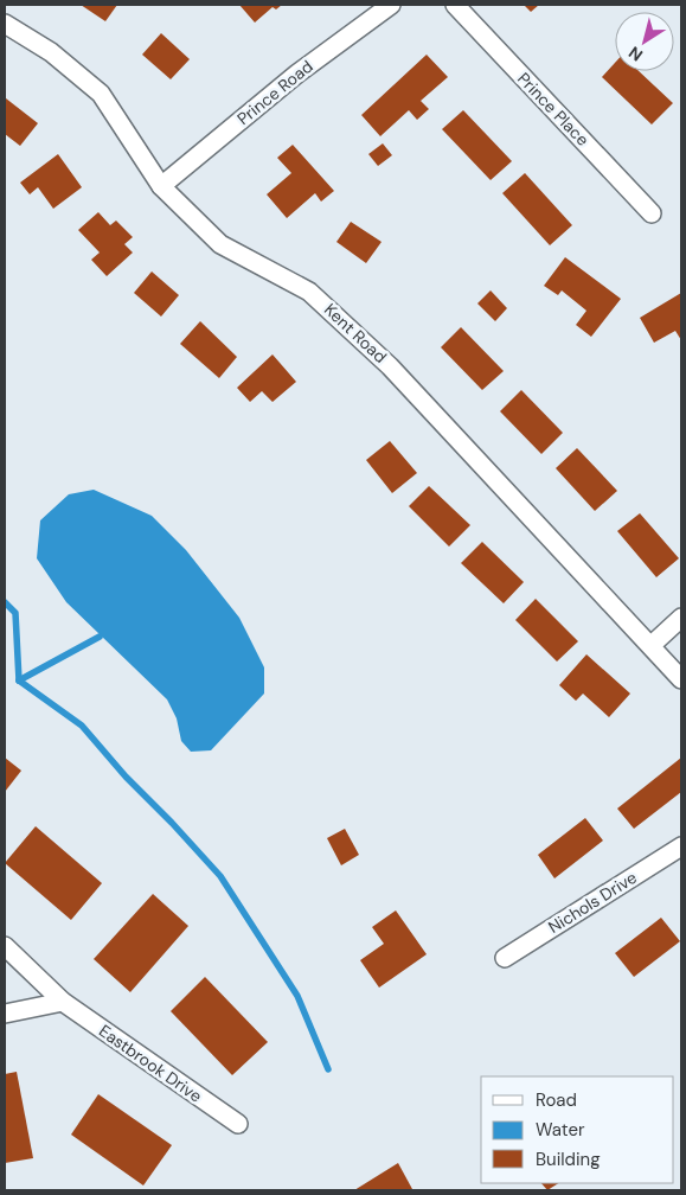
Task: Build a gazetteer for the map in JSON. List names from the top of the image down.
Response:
{
  "streets": {
    "street": [
      "Prince Road",
      "Prince Place",
      "Kent Road",
      "Nichols Drive",
      "Eastbrook Drive"
    ]
  },
  "crossings": [
    ["Prince Road", "Kent Road"]
  ],
  "legend": ["Road", "Water", "Building"],
  "north": "bottom left"
}
